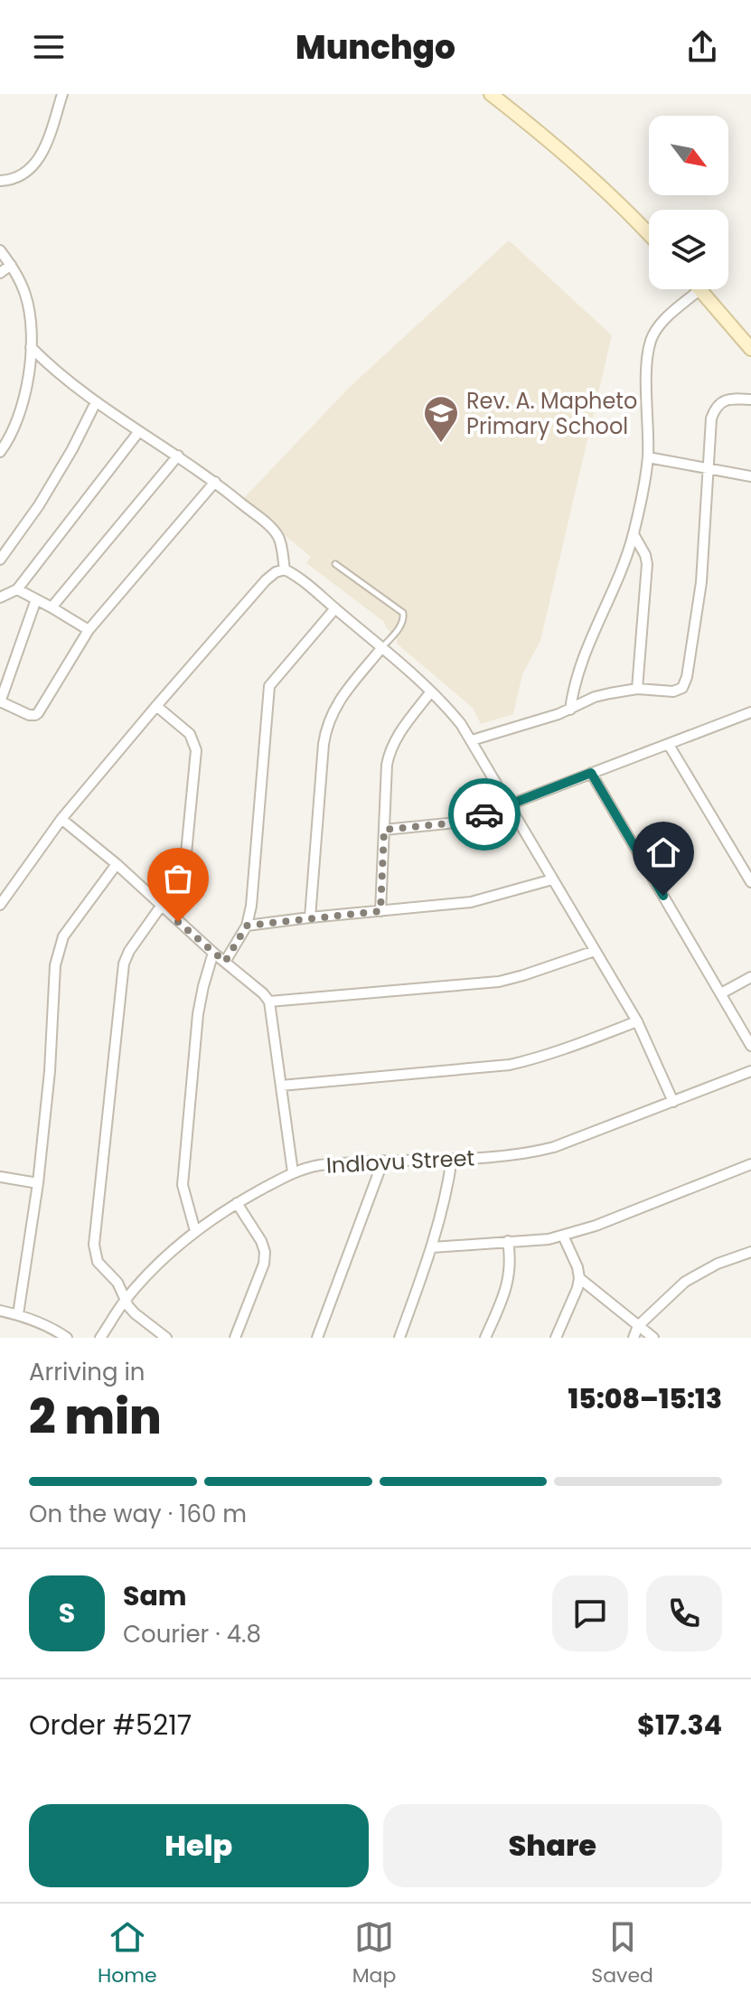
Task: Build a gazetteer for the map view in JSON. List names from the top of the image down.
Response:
{
  "streets": {
    "street": ["Indlovu Street"]
  },
  "places": {
    "school or university": ["Rev. A. Mapheto Primary School"]
  },
  "north": "bottom right",
  "page": {
    "header": "Munchgo",
    "heading": ["2 min", "Arriving in", "15:08–15:13"],
    "panel": [
      "Sam",
      "Courier · 4.8",
      "Order #5217",
      "$17.34"
    ],
    "bar": "On the way · 160 m",
    "round": "S",
    "buttons": ["Help", "Share"],
    "tabs": ["Home", "Map", "Saved"]
  }
}
